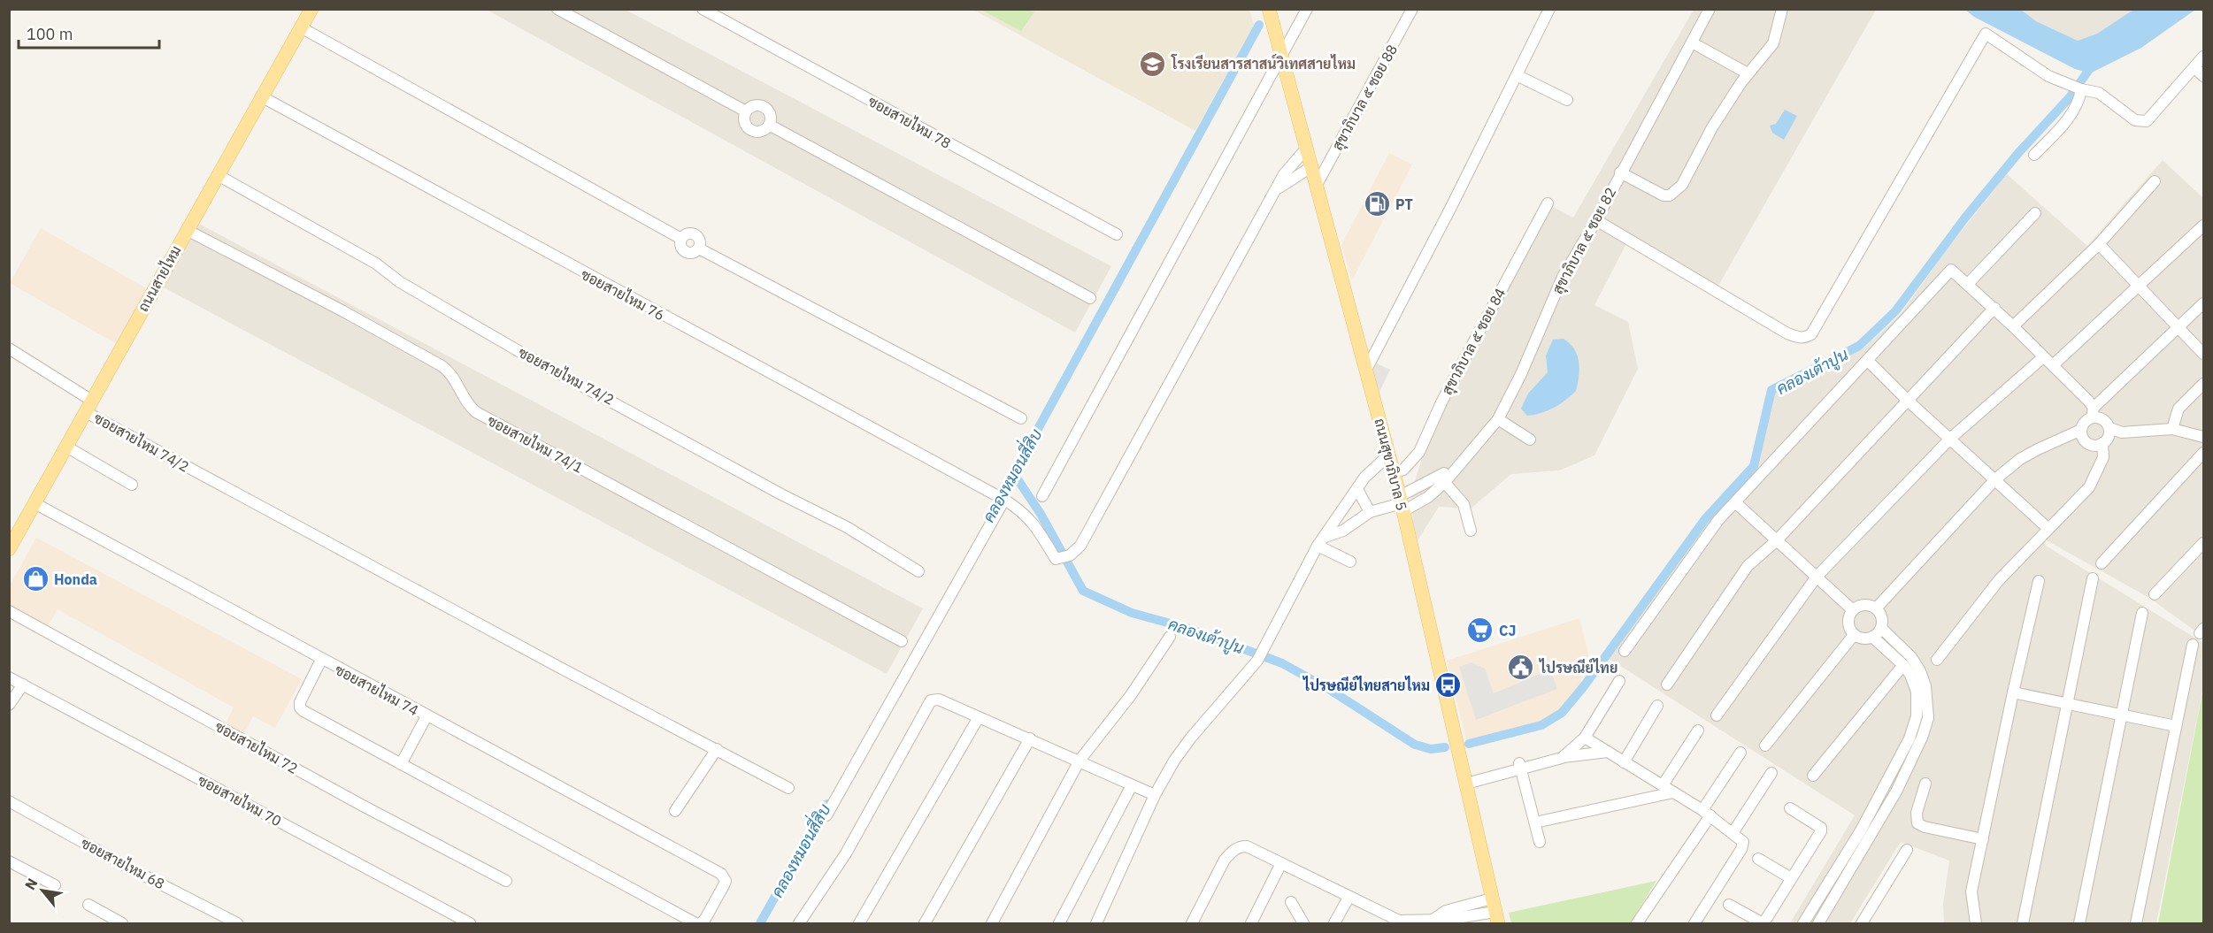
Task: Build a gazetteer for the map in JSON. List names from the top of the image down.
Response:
{
  "streets": {
    "main road": ["ถนนสายไหม", "ถนนสุขาภิบาล 5"],
    "street": [
      "สุขาภิบาล ๕ ซอย 88",
      "ซอยสายไหม 78",
      "สุขาภิบาล ๕ ซอย 82",
      "ซอยสายไหม 76",
      "สุขาภิบาล ๕ ซอย 84",
      "ซอยสายไหม 74/2",
      "ซอยสายไหม 74/1",
      "ซอยสายไหม 74",
      "ซอยสายไหม 72",
      "ซอยสายไหม 70",
      "ซอยสายไหม 68"
    ]
  },
  "crossings": [
    ["สุขาภิบาล ๕ ซอย 88", "ถนนสุขาภิบาล 5"],
    ["สุขาภิบาล ๕ ซอย 82", "ถนนสุขาภิบาล 5"],
    ["ถนนสายไหม", "ซอยสายไหม 76"],
    ["ถนนสายไหม", "ซอยสายไหม 74/2"],
    ["ถนนสายไหม", "ซอยสายไหม 74/1"],
    ["ถนนสายไหม", "ซอยสายไหม 74"],
    ["สุขาภิบาล ๕ ซอย 84", "ถนนสุขาภิบาล 5"]
  ],
  "water": ["คลองเต้าปูน", "คลองหมอนสี่สิบ"],
  "places": {
    "school or university": ["โรงเรียนสารสาสน์วิเทศสายไหม"],
    "fuel station": ["PT"],
    "shop": ["Honda"],
    "supermarket": ["CJ"],
    "public building": ["ไปรษณีย์ไทย"],
    "bus stop": ["ไปรษณีย์ไทยสายไหม"]
  },
  "scale_bar": "100 m",
  "north": "top left"
}
